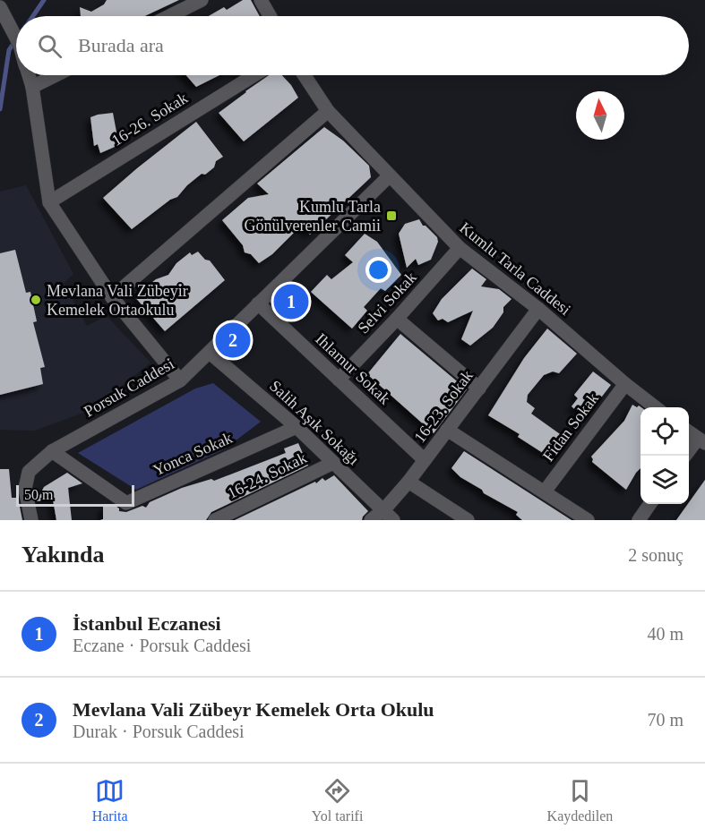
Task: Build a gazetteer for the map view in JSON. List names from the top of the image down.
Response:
{
  "streets": {
    "street": [
      "16-26. Sokak",
      "Kumlu Tarla Caddesi",
      "Selvi Sokak",
      "Ihlamur Sokak",
      "Porsuk Caddesi",
      "16-23. Sokak",
      "Salih Aşık Sokağı",
      "Fidan Sokak",
      "Yonca Sokak",
      "16-24. Sokak"
    ]
  },
  "crossings": [
    ["Kumlu Tarla Caddesi", "Selvi Sokak"],
    ["Kumlu Tarla Caddesi", "Porsuk Caddesi"],
    ["Kumlu Tarla Caddesi", "16-23. Sokak"],
    ["Kumlu Tarla Caddesi", "Fidan Sokak"],
    ["Selvi Sokak", "Ihlamur Sokak"],
    ["Ihlamur Sokak", "Porsuk Caddesi"],
    ["Ihlamur Sokak", "16-23. Sokak"],
    ["Porsuk Caddesi", "Salih Aşık Sokağı"],
    ["Porsuk Caddesi", "Yonca Sokak"],
    ["16-23. Sokak", "Salih Aşık Sokağı"],
    ["Salih Aşık Sokağı", "Yonca Sokak"],
    ["Salih Aşık Sokağı", "16-24. Sokak"]
  ],
  "places": {
    "transit": ["Kumlu Tarla Gönülverenler Camii"],
    "other": ["Mevlana Vali Zübeyir Kemelek Ortaokulu"]
  },
  "scale_bar": "50 m",
  "north": "top",
  "page": {
    "search": "Burada ara",
    "pins": ["1", "2"],
    "scale": "50 m",
    "heading": ["Yakında", "2 sonuç"],
    "list": [
      {
        "mark": "1",
        "name": "İstanbul Eczanesi",
        "note": "Eczane · Porsuk Caddesi",
        "value": "40 m"
      },
      {
        "mark": "2",
        "name": "Mevlana Vali Zübeyr Kemelek Orta Okulu",
        "note": "Durak · Porsuk Caddesi",
        "value": "70 m"
      }
    ],
    "nav": ["Harita", "Yol tarifi", "Kaydedilen"]
  }
}
